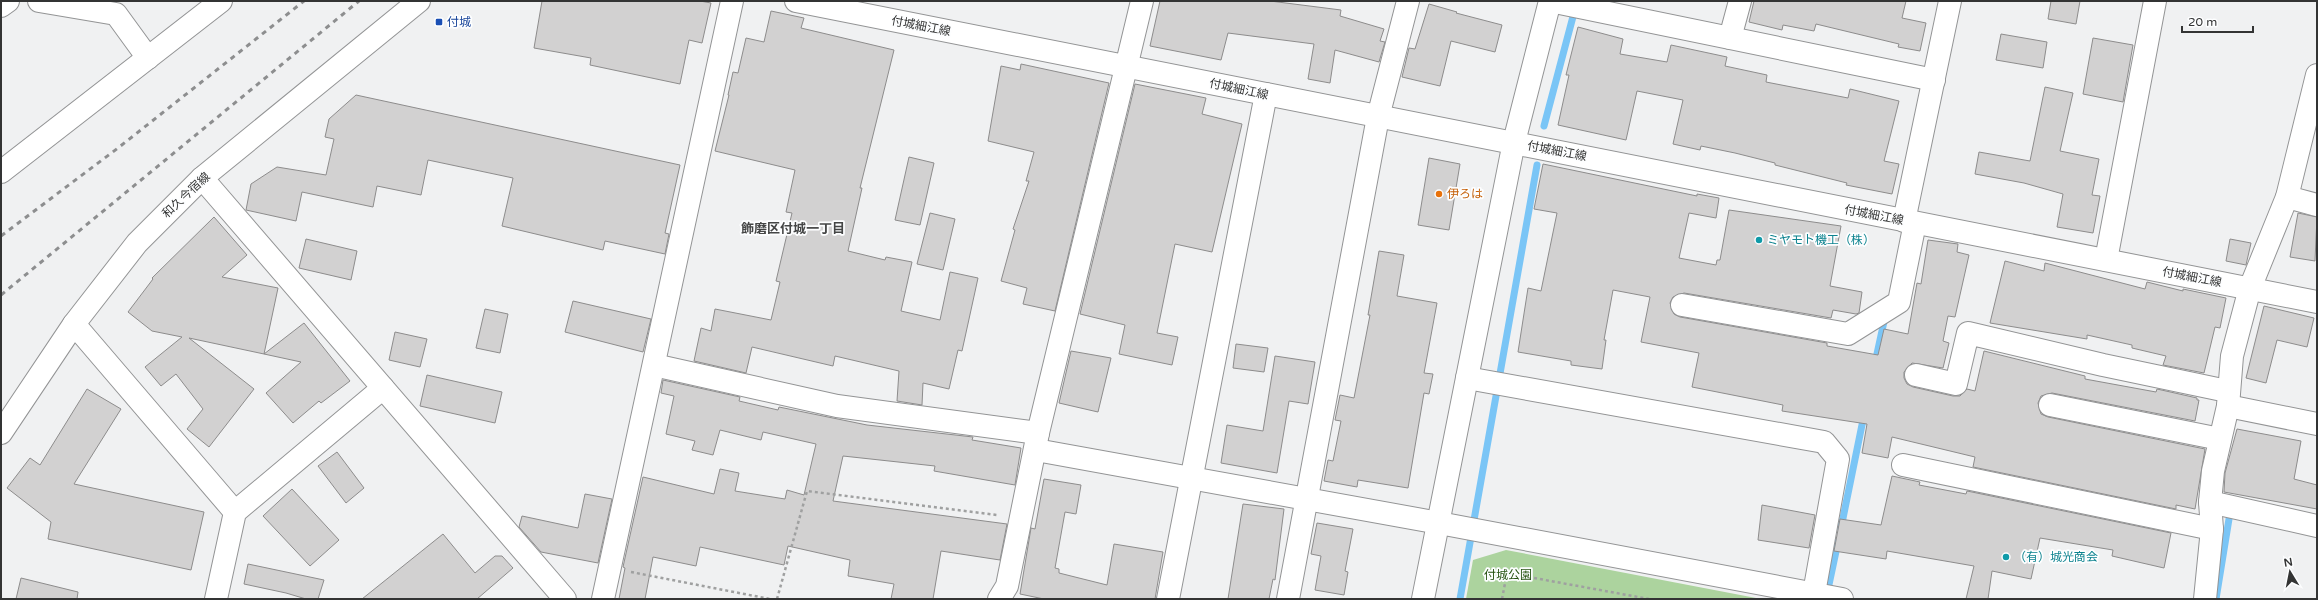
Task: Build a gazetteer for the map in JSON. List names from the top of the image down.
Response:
{
  "streets": {
    "street": ["付城細江線", "和久今宿線"]
  },
  "districts": ["飾磨区付城一丁目"],
  "parks": ["付城公園"],
  "places": {
    "transit": ["付城"],
    "other": ["伊ろは", "ミヤモト機工（株）", "（有）城光商会"]
  },
  "scale_bar": "20 m",
  "north": "top"
}
